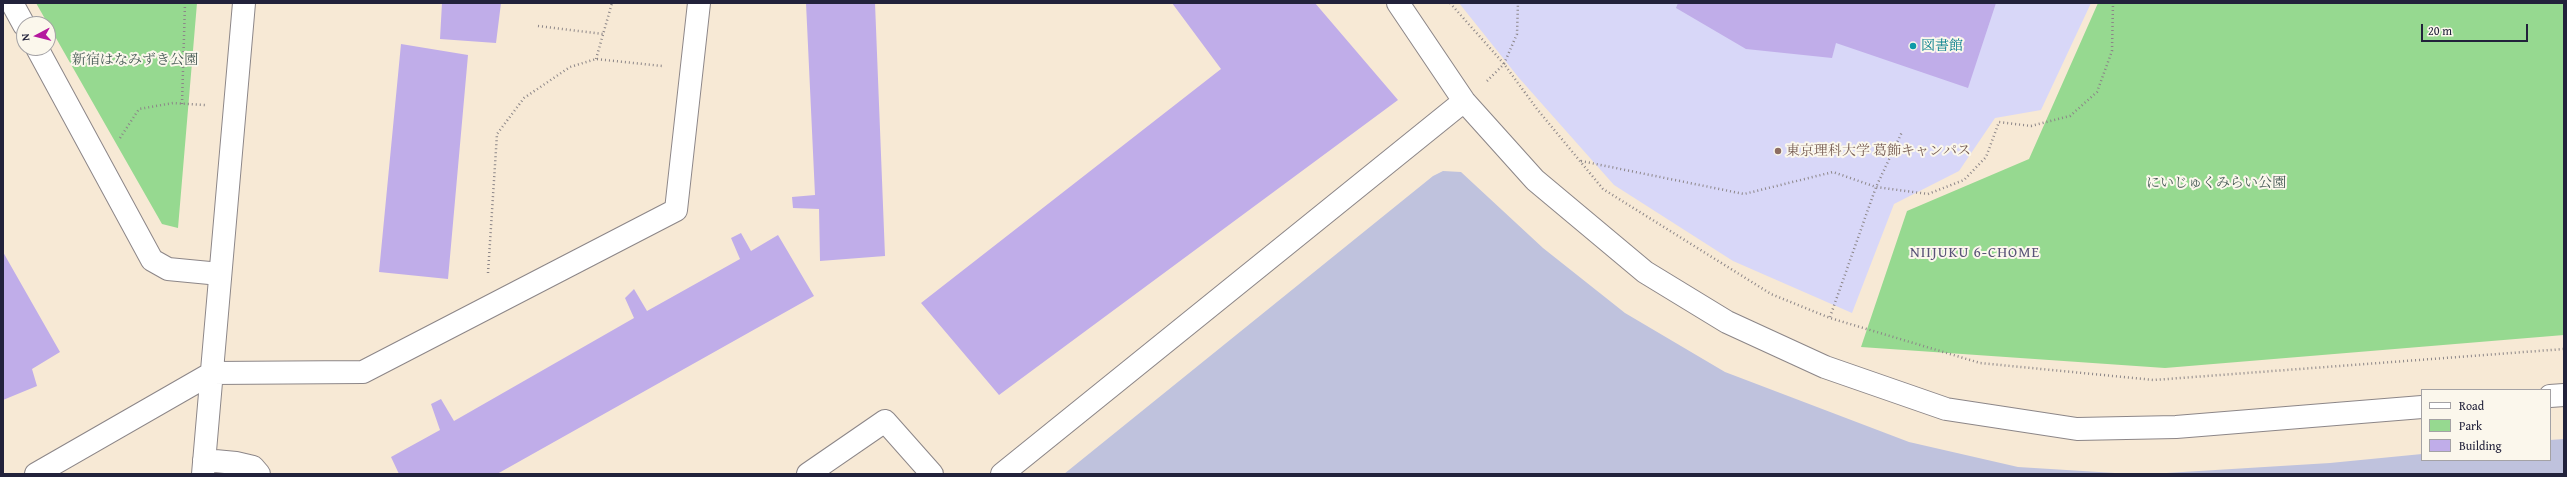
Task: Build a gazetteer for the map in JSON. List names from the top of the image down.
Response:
{
  "districts": ["NIIJUKU 6-CHOME"],
  "parks": ["新宿はなみずき公園", "にいじゅくみらい公園"],
  "places": ["図書館", "東京理科大学 葛飾キャンパス"],
  "legend": ["Road", "Park", "Building"],
  "scale_bar": "20 m",
  "north": "left"
}
